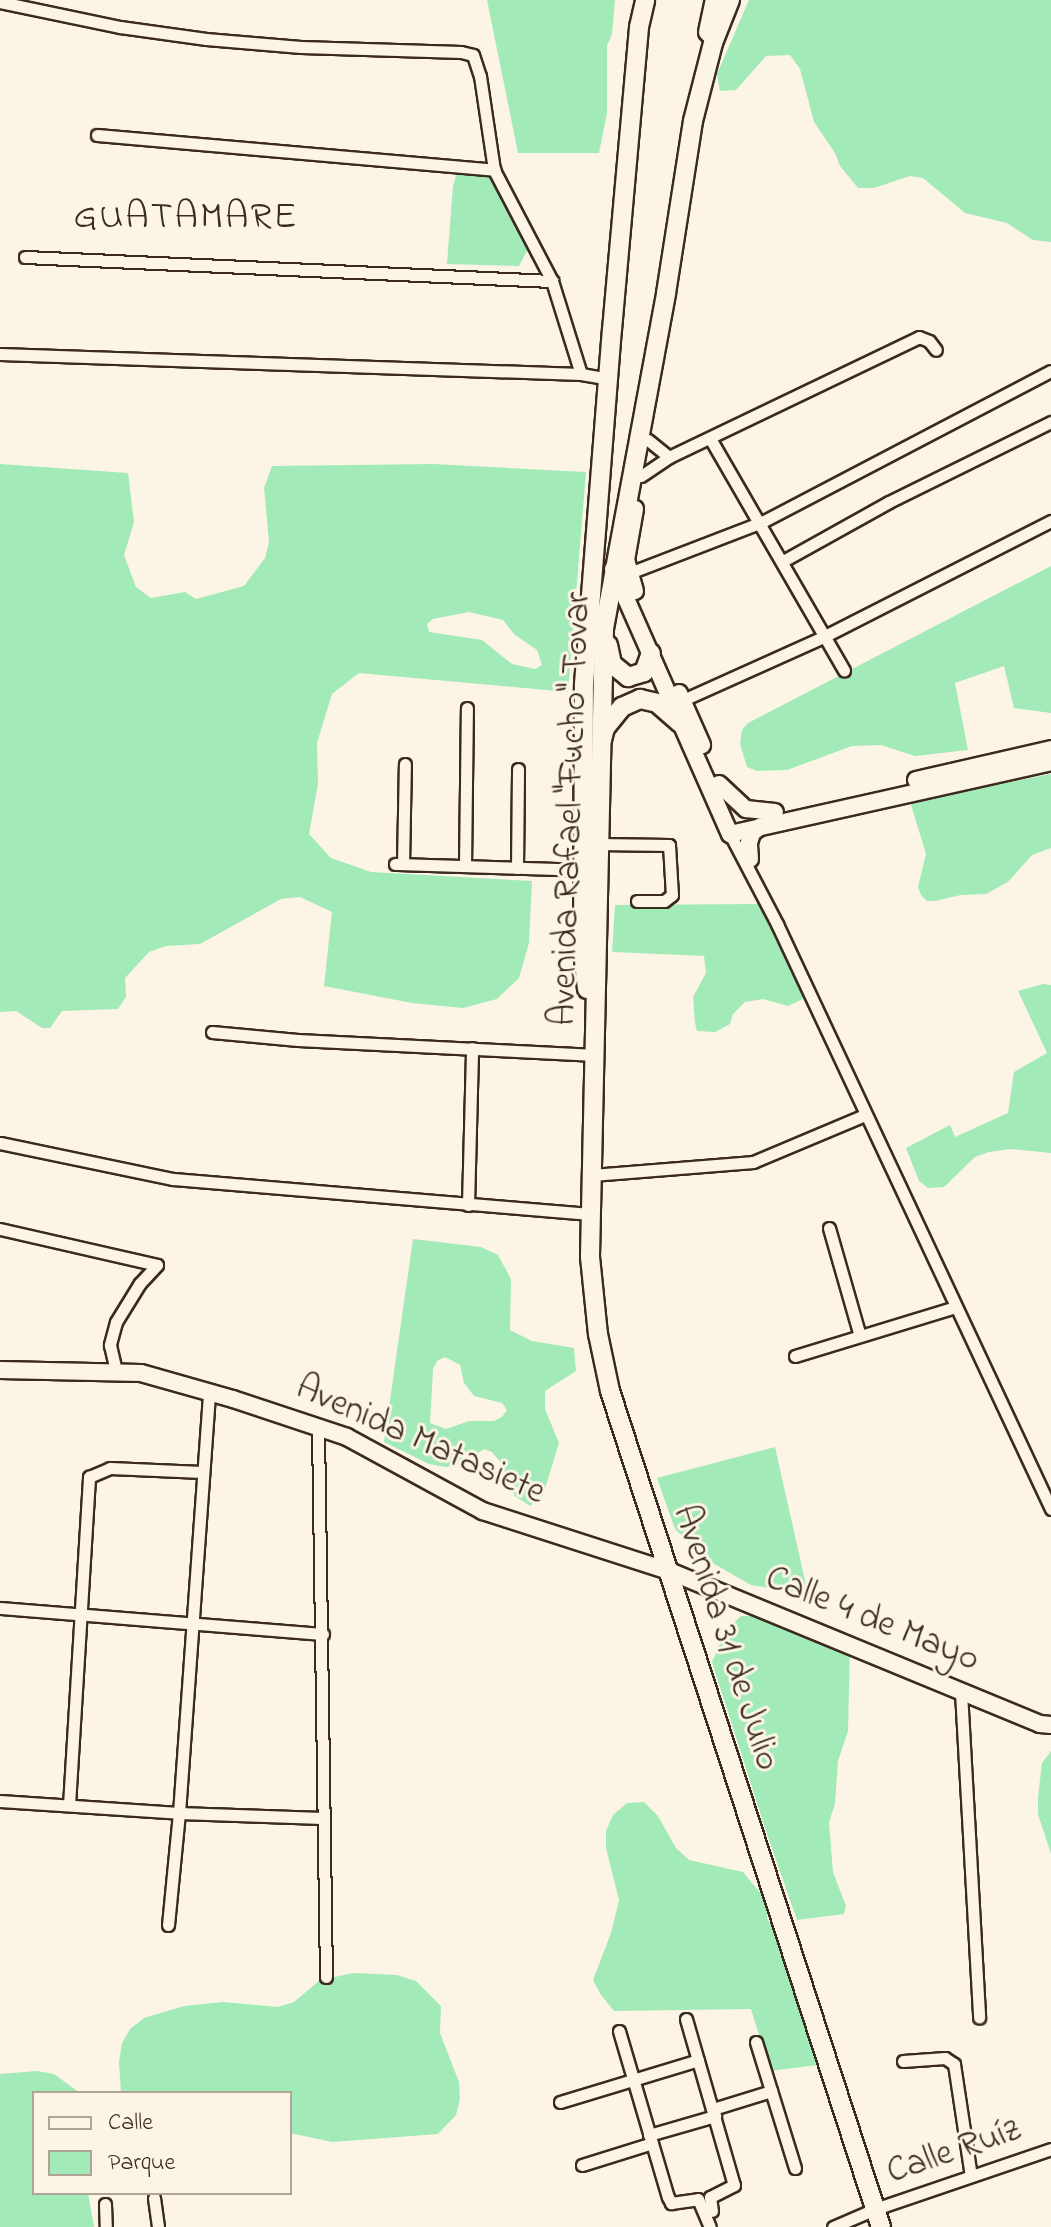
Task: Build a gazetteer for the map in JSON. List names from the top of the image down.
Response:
{
  "streets": {
    "main road": ["Avenida Rafael \"Fucho\" Tovar", "Avenida 31 de Julio"],
    "street": ["Avenida Matasiete", "Calle 4 de Mayo", "Calle Ruíz"]
  },
  "crossings": [
    ["Avenida Rafael \"Fucho\" Tovar", "Avenida 31 de Julio"],
    ["Avenida Matasiete", "Calle 4 de Mayo"],
    ["Avenida Matasiete", "Avenida 31 de Julio"],
    ["Calle 4 de Mayo", "Avenida 31 de Julio"],
    ["Avenida 31 de Julio", "Calle Ruíz"]
  ],
  "districts": ["GUATAMARE"],
  "legend": ["Calle", "Parque"]
}
